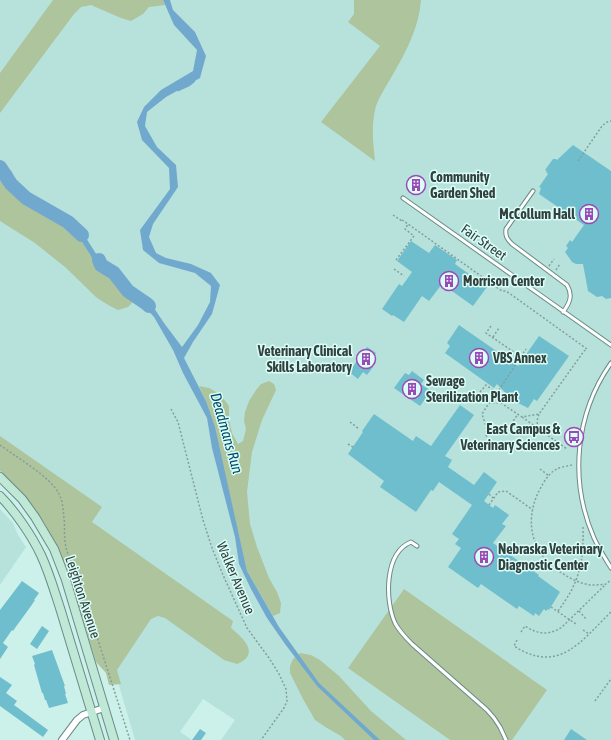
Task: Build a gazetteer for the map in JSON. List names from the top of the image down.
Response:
{
  "streets": {
    "main road": ["Leighton Avenue"],
    "lane": ["Fair Street"],
    "path": ["Walker Avenue"]
  },
  "water": ["Deadmans Run"],
  "places": {
    "building": [
      "Community Garden Shed",
      "McCollum Hall",
      "Morrison Center",
      "VBS Annex",
      "Veterinary Clinical Skills Laboratory",
      "Sewage Sterilization Plant",
      "Nebraska Veterinary Diagnostic Center"
    ],
    "bus stop": ["East Campus & Veterinary Sciences"]
  }
}
